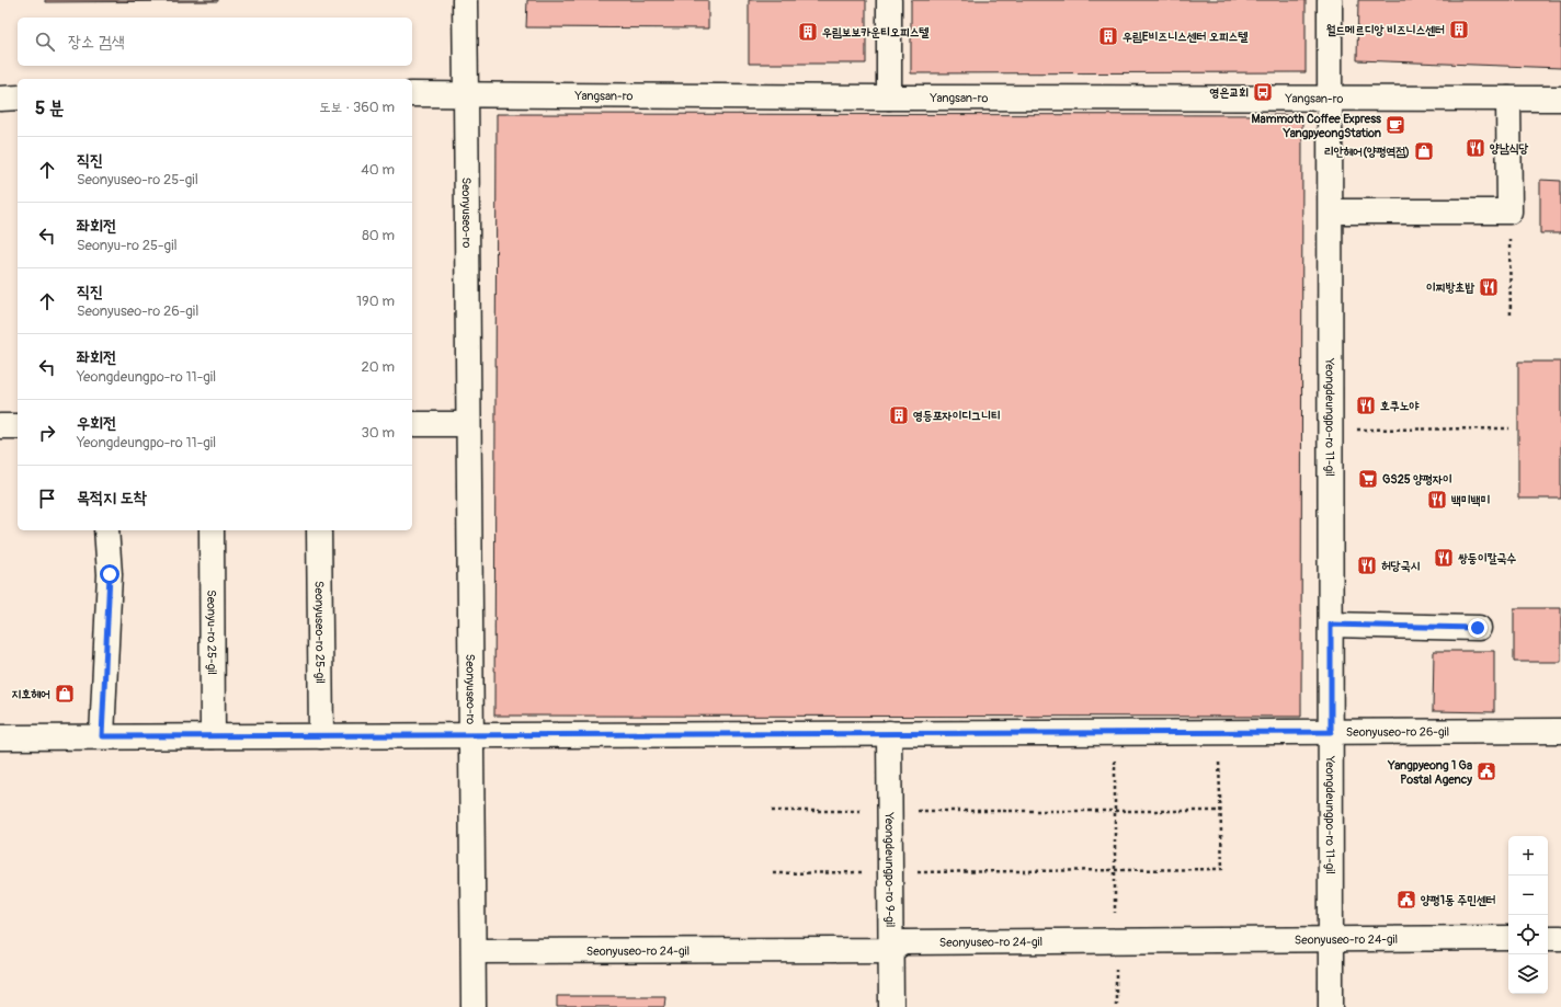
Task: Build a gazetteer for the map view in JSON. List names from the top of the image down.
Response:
{
  "streets": {
    "street": [
      "Yangsan-ro",
      "Seonyuseo-ro",
      "Yeongdeungpo-ro 11-gil",
      "Seonyu-ro 25-gil",
      "Seonyuseo-ro 25-gil",
      "Seonyuseo-ro 26-gil",
      "Yeongdeungpo-ro 9-gil",
      "Seonyuseo-ro 24-gil"
    ]
  },
  "crossings": [
    ["Yangsan-ro", "Seonyuseo-ro"],
    ["Yangsan-ro", "Yeongdeungpo-ro 11-gil"],
    ["Seonyuseo-ro", "Seonyuseo-ro 26-gil"],
    ["Seonyuseo-ro", "Seonyuseo-ro 24-gil"],
    ["Yeongdeungpo-ro 11-gil", "Seonyuseo-ro 26-gil"],
    ["Yeongdeungpo-ro 11-gil", "Seonyuseo-ro 24-gil"],
    ["Seonyuseo-ro 26-gil", "Yeongdeungpo-ro 9-gil"],
    ["Yeongdeungpo-ro 9-gil", "Seonyuseo-ro 24-gil"]
  ],
  "places": {
    "building": [
      "월드메르디앙 비즈니스센터",
      "우림보보카운티오피스텔",
      "우림E비즈니스센터 오피스텔",
      "영등포자이디그니티"
    ],
    "bus stop": ["영은교회"],
    "cafe": ["Mammoth Coffee Express YangpyeongStation"],
    "restaurant": [
      "양남식당",
      "이찌방초밥",
      "호쿠노야",
      "백미백미",
      "쌍둥이칼국수",
      "허당국시"
    ],
    "shop": ["리안헤어(양평역점)", "지호헤어"],
    "supermarket": ["GS25 양평자이"],
    "public building": ["Yangpyeong 1 Ga Postal Agency", "양평1동 주민센터"]
  },
  "page": {
    "search": "장소 검색",
    "heading": ["5 분", "도보 · 360 m"],
    "list": [
      ["직진", "Seonyuseo-ro 25-gil", "40 m"],
      ["좌회전", "Seonyu-ro 25-gil", "80 m"],
      ["직진", "Seonyuseo-ro 26-gil", "190 m"],
      ["좌회전", "Yeongdeungpo-ro 11-gil", "20 m"],
      ["우회전", "Yeongdeungpo-ro 11-gil", "30 m"],
      "목적지 도착"
    ],
    "map_buttons": ["+", "−"]
  }
}
